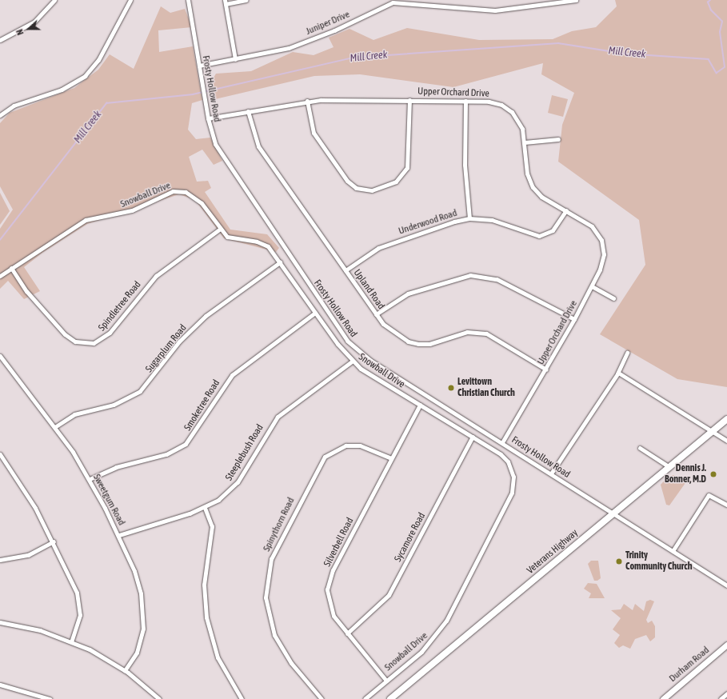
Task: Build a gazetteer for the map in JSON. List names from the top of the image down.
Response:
{
  "streets": {
    "main road": ["Veterans Highway", "Durham Road"],
    "street": [
      "Juniper Drive",
      "Frosty Hollow Road",
      "Upper Orchard Drive",
      "Snowball Drive",
      "Underwood Road",
      "Upland Road",
      "Spindletree Road",
      "Sugarplum Road",
      "Smoketree Road",
      "Steeplebush Road",
      "Sweetgum Road",
      "Spinythorn Road",
      "Sycamore Road",
      "Silverbell Road"
    ]
  },
  "crossings": [
    ["Juniper Drive", "Frosty Hollow Road"],
    ["Frosty Hollow Road", "Upper Orchard Drive"],
    ["Frosty Hollow Road", "Veterans Highway"],
    ["Upper Orchard Drive", "Underwood Road"],
    ["Upper Orchard Drive", "Upland Road"],
    ["Snowball Drive", "Spindletree Road"],
    ["Snowball Drive", "Sugarplum Road"],
    ["Snowball Drive", "Smoketree Road"],
    ["Snowball Drive", "Steeplebush Road"],
    ["Snowball Drive", "Sycamore Road"],
    ["Snowball Drive", "Silverbell Road"],
    ["Underwood Road", "Upland Road"],
    ["Sugarplum Road", "Sweetgum Road"],
    ["Smoketree Road", "Sweetgum Road"],
    ["Steeplebush Road", "Sweetgum Road"],
    ["Spinythorn Road", "Silverbell Road"],
    ["Sycamore Road", "Silverbell Road"]
  ],
  "water": ["Mill Creek"],
  "places": ["Levittown Christian Church", "Dennis J. Bonner, M.D", "Trinity Community Church"],
  "north": "left"
}
